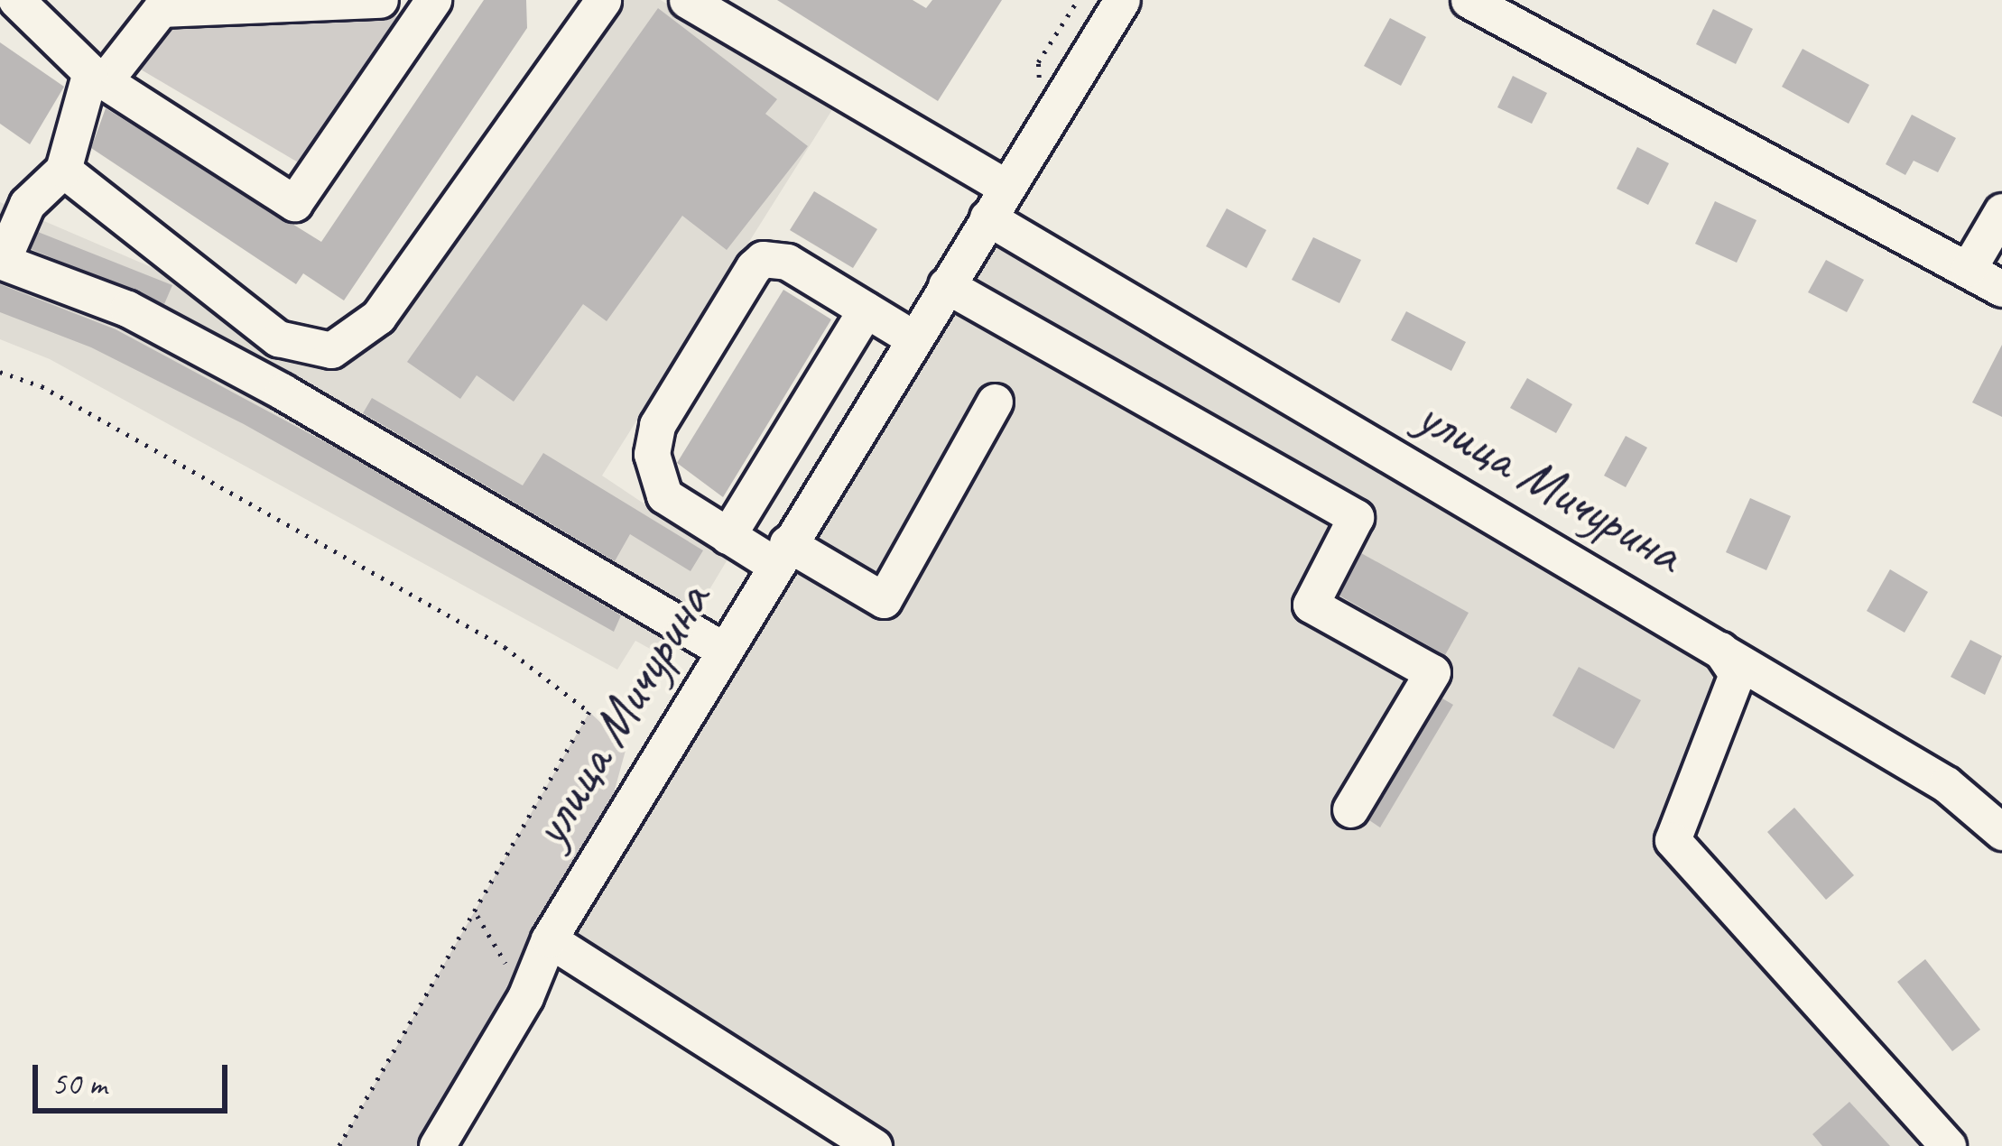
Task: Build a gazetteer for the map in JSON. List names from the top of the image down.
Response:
{
  "streets": {
    "street": ["улица Мичурина"]
  },
  "scale_bar": "50 m"
}
